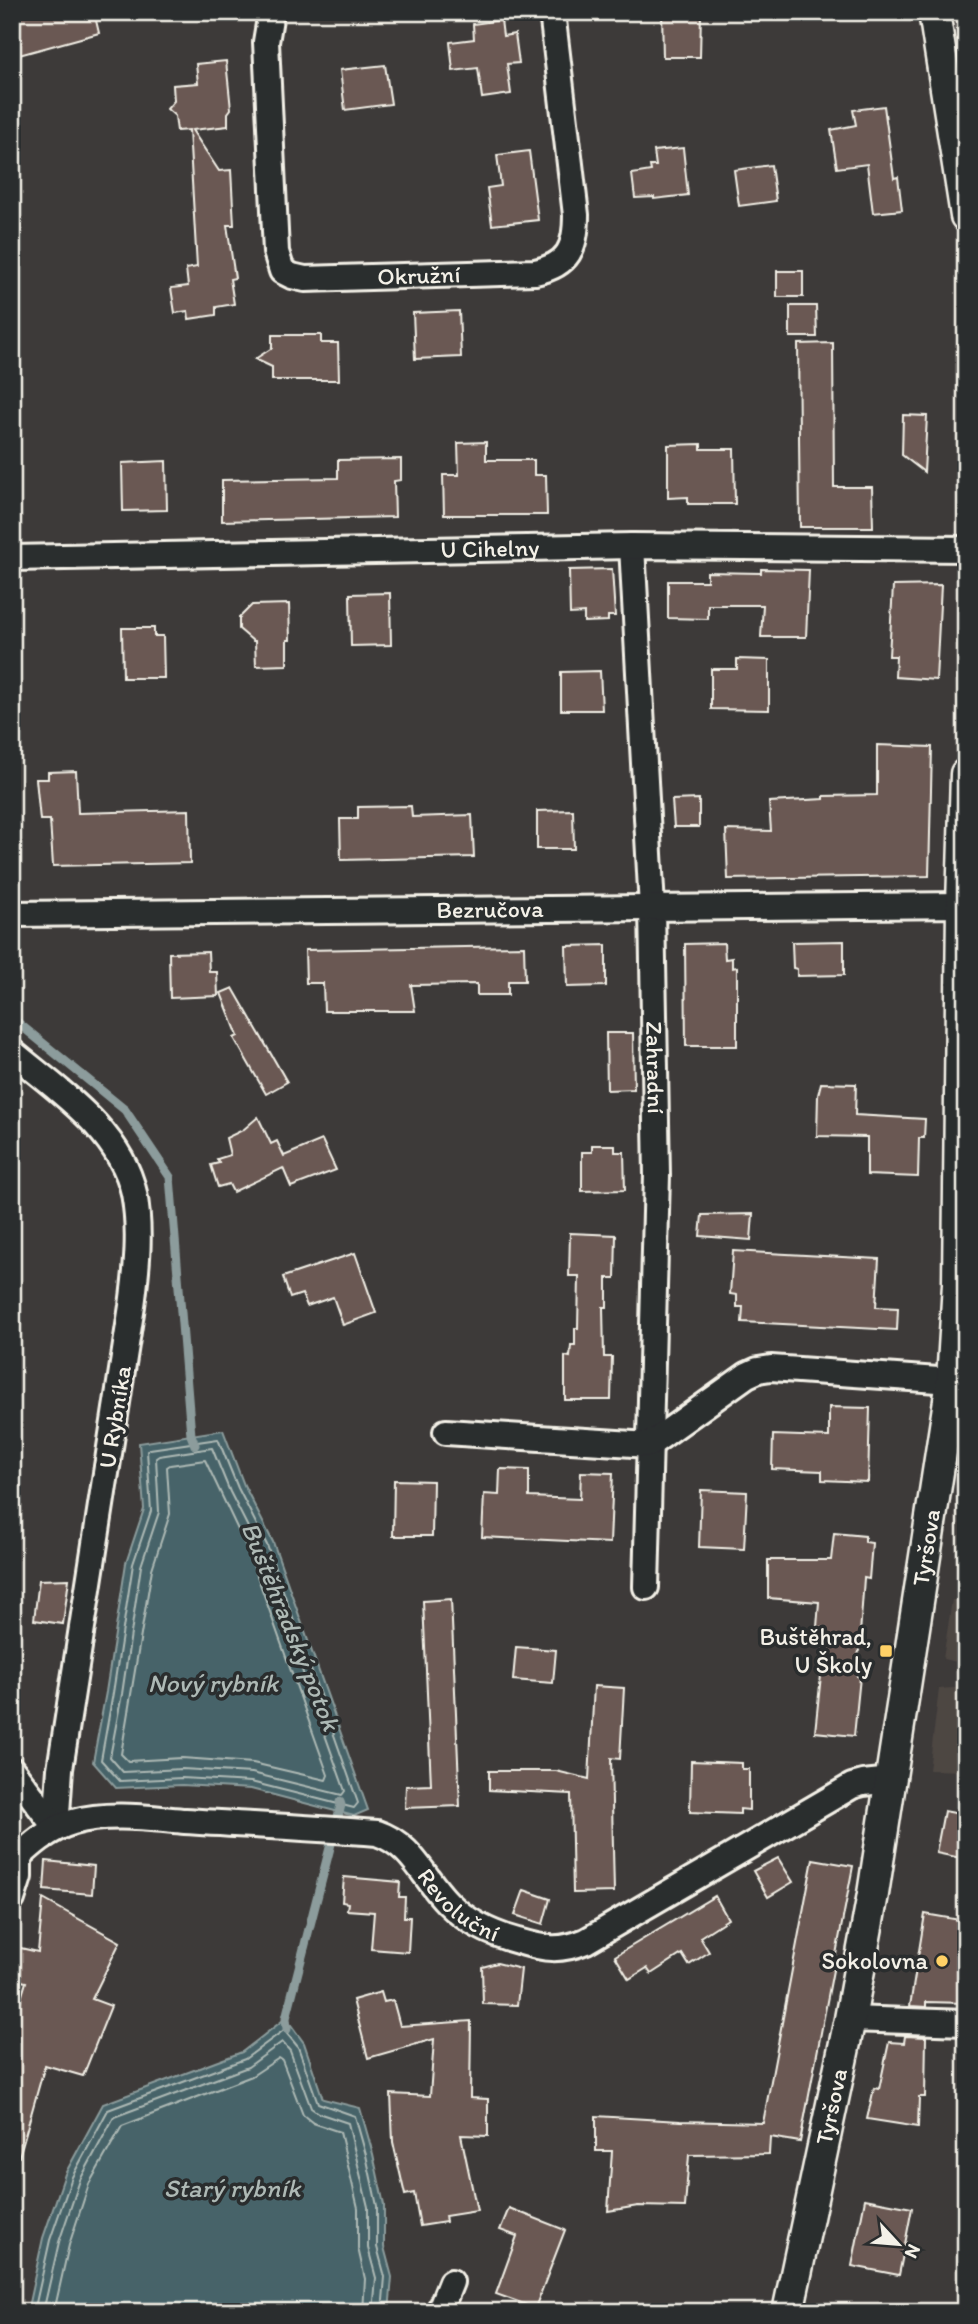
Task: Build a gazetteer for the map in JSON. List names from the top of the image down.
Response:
{
  "streets": {
    "street": [
      "Okružní",
      "U Cihelny",
      "Bezručova",
      "Zahradní",
      "U Rybníka",
      "Tyršova",
      "Revoluční"
    ]
  },
  "crossings": [
    ["U Cihelny", "Zahradní"],
    ["Bezručova", "Zahradní"],
    ["Bezručova", "Tyršova"],
    ["U Rybníka", "Revoluční"],
    ["Tyršova", "Revoluční"]
  ],
  "water": ["Buštěhradský potok", "Nový rybník", "Starý rybník"],
  "places": {
    "transit": ["Buštěhrad, U Školy"],
    "other": ["Sokolovna"]
  },
  "north": "bottom right"
}
